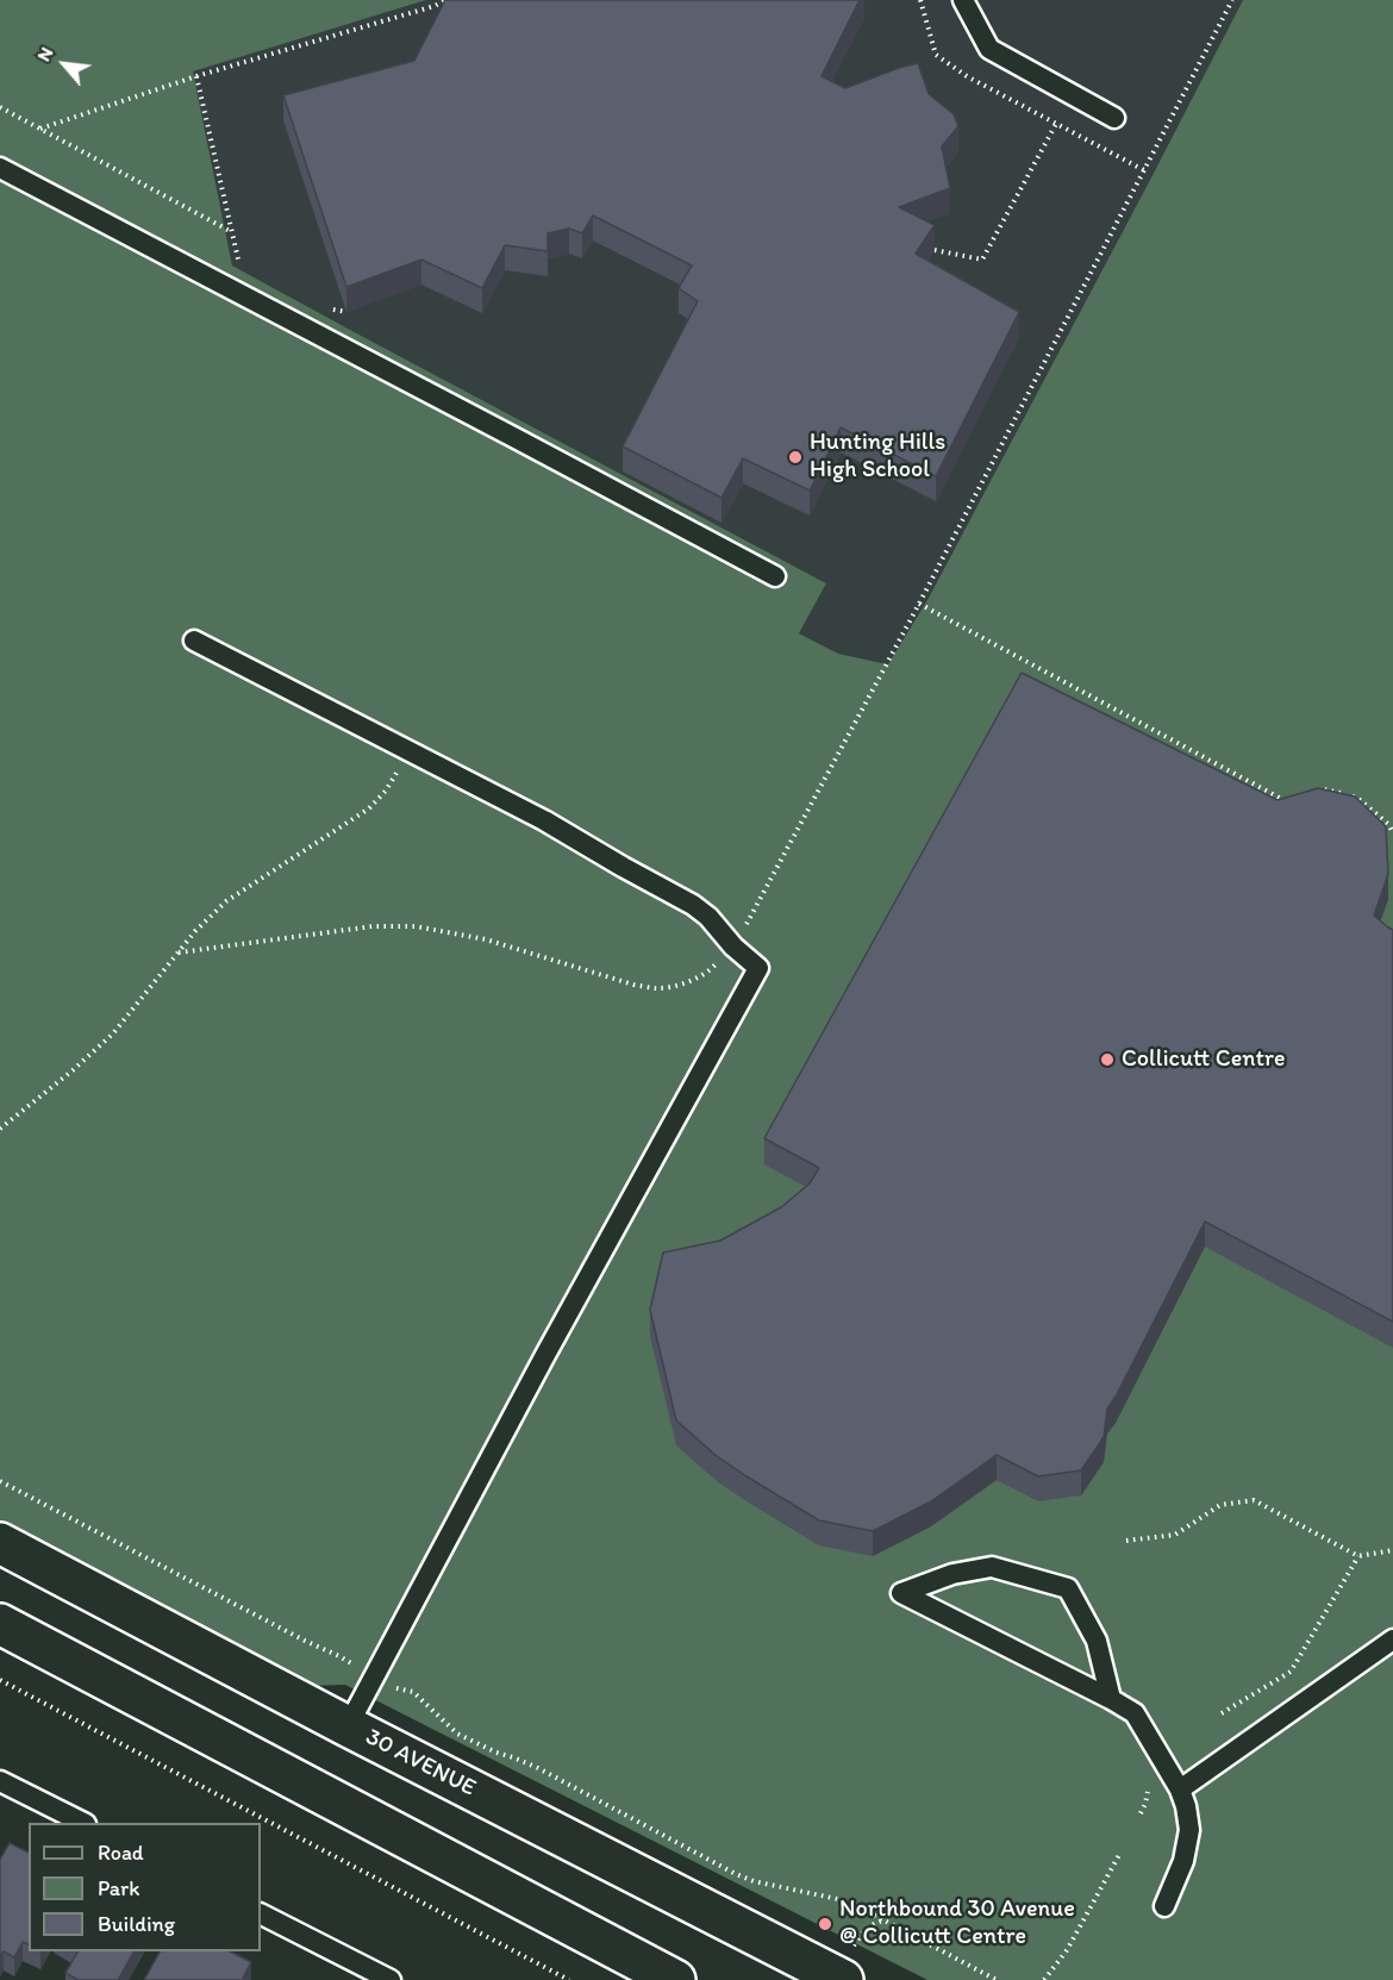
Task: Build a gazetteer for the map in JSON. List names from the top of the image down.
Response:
{
  "streets": {
    "main road": ["30 AVENUE"]
  },
  "places": ["Hunting Hills High School", "Collicutt Centre", "Northbound 30 Avenue @ Collicutt Centre"],
  "legend": ["Road", "Park", "Building"],
  "north": "top left"
}
